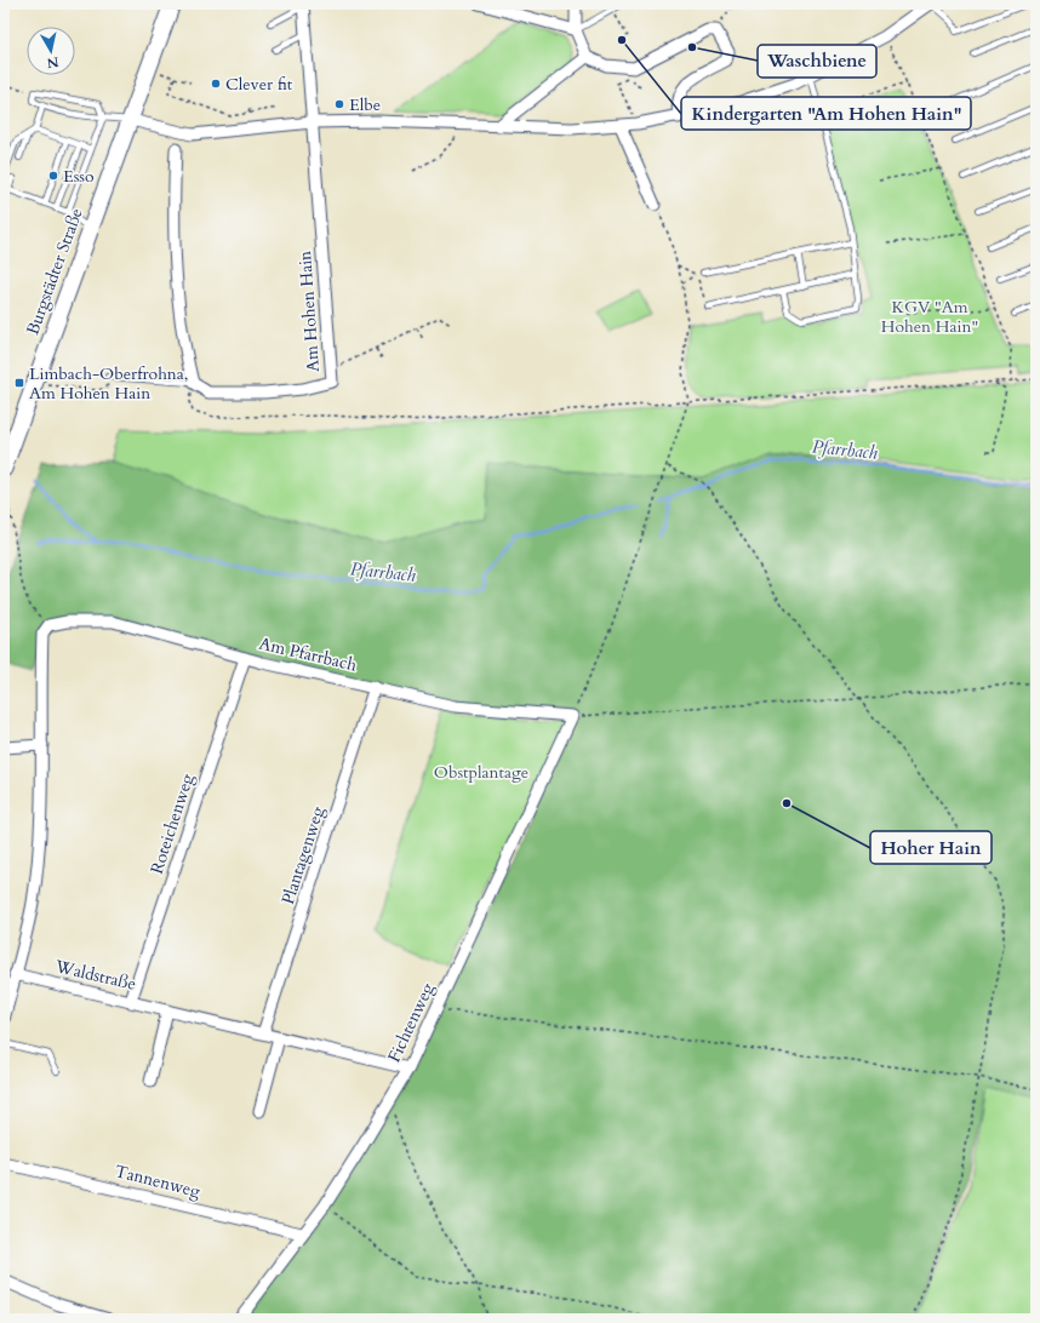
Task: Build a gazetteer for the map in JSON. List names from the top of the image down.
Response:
{
  "streets": {
    "main road": ["Burgstädter Straße"],
    "street": [
      "Am Hohen Hain",
      "Am Pfarrbach",
      "Roteichenweg",
      "Plantagenweg",
      "Waldstraße",
      "Fichtenweg",
      "Tannenweg"
    ]
  },
  "crossings": [
    ["Am Pfarrbach", "Roteichenweg"],
    ["Am Pfarrbach", "Plantagenweg"],
    ["Am Pfarrbach", "Fichtenweg"],
    ["Roteichenweg", "Waldstraße"],
    ["Plantagenweg", "Waldstraße"],
    ["Waldstraße", "Fichtenweg"],
    ["Fichtenweg", "Tannenweg"]
  ],
  "water": ["Pfarrbach"],
  "parks": ["KGV \"Am Hohen Hain\"", "Obstplantage"],
  "places": {
    "other": [
      "Kindergarten \"Am Hohen Hain\"",
      "Waschbiene",
      "Clever fit",
      "Elbe",
      "Esso",
      "Hoher Hain"
    ],
    "transit": ["Limbach-Oberfrohna, Am Hohen Hain"]
  },
  "north": "bottom"
}
